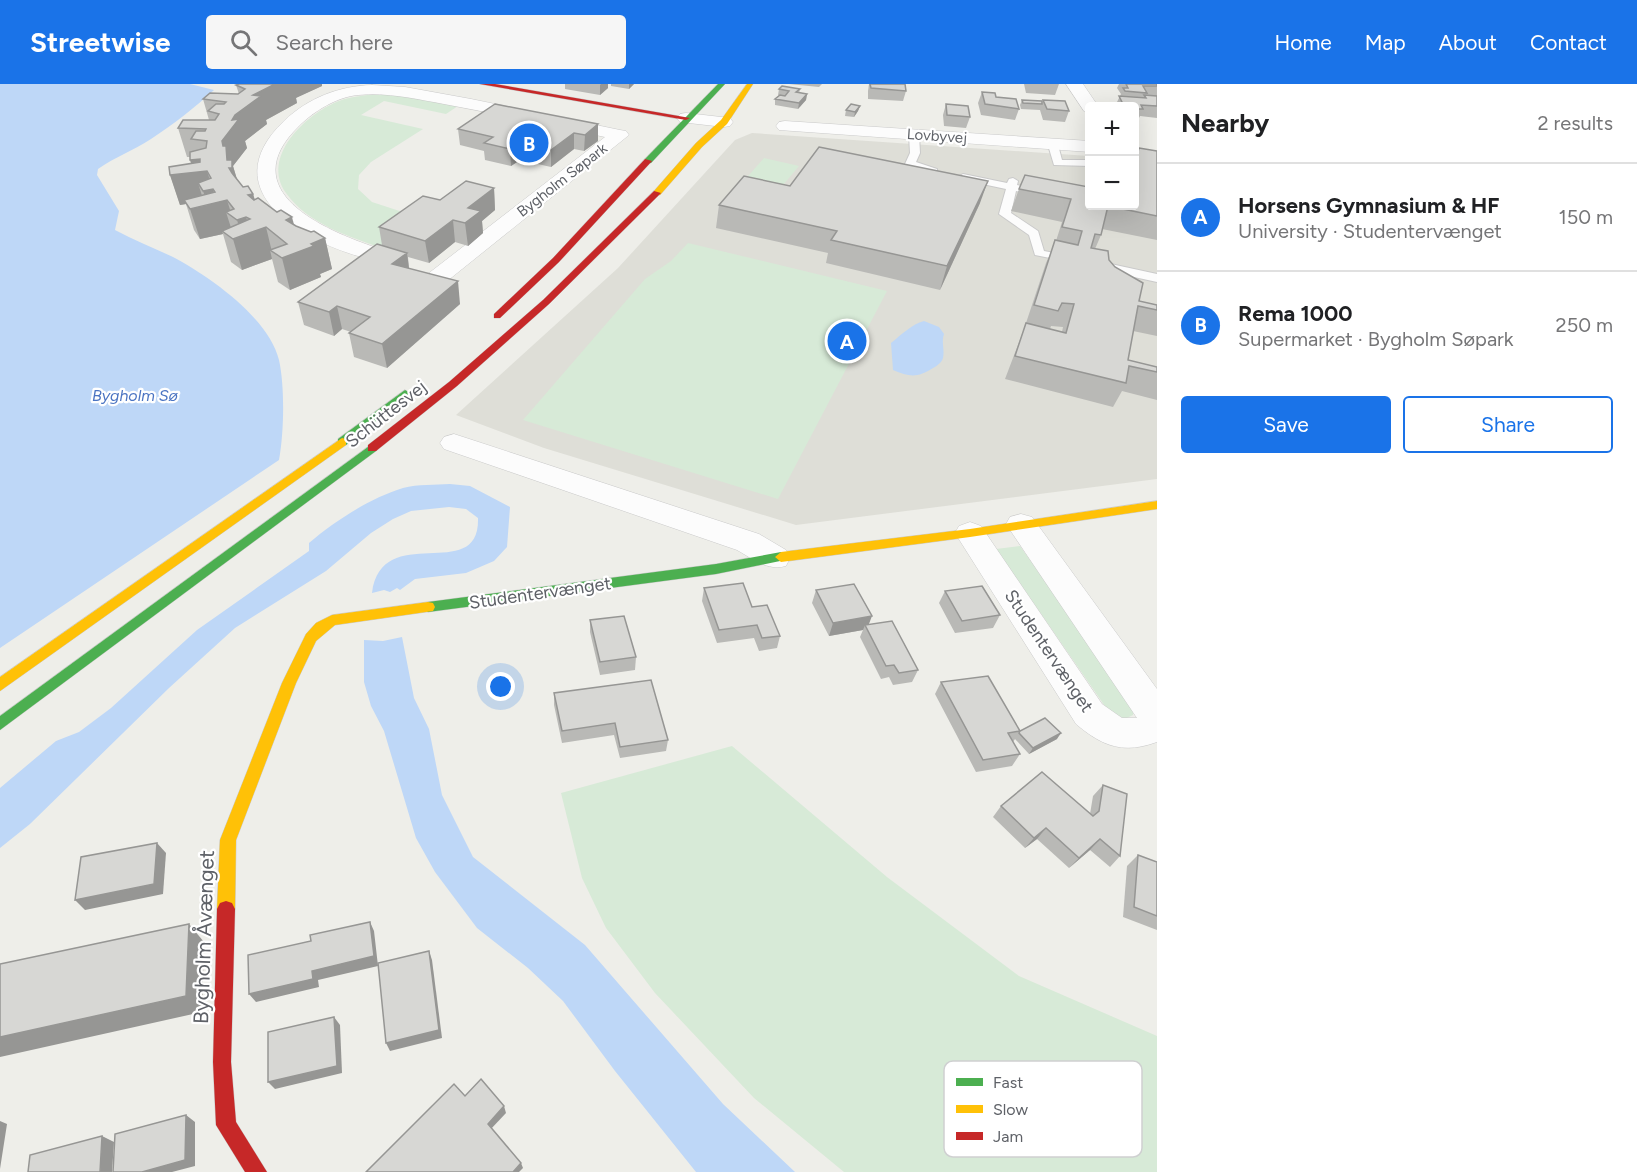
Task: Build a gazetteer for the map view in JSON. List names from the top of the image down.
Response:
{
  "streets": {
    "main road": ["Schüttesvej", "Studentervænget", "Bygholm Åvænget"],
    "street": ["Lovbyvej", "Bygholm Søpark"]
  },
  "crossings": [
    ["Studentervænget", "Bygholm Åvænget"]
  ],
  "water": ["Bygholm Sø"],
  "legend": ["Fast", "Slow", "Jam"],
  "page": {
    "header": "Streetwise",
    "search": "Search here",
    "nav": [
      "Home",
      "Map",
      "About",
      "Contact"
    ],
    "heading": ["Nearby", "2 results"],
    "map_buttons": ["+", "−"],
    "pins": ["B", "A"],
    "list": [
      {
        "mark": "A",
        "name": "Horsens Gymnasium & HF",
        "note": "University · Studentervænget",
        "value": "150 m"
      },
      {
        "mark": "B",
        "name": "Rema 1000",
        "note": "Supermarket · Bygholm Søpark",
        "value": "250 m"
      }
    ],
    "buttons": ["Save", "Share"]
  }
}
